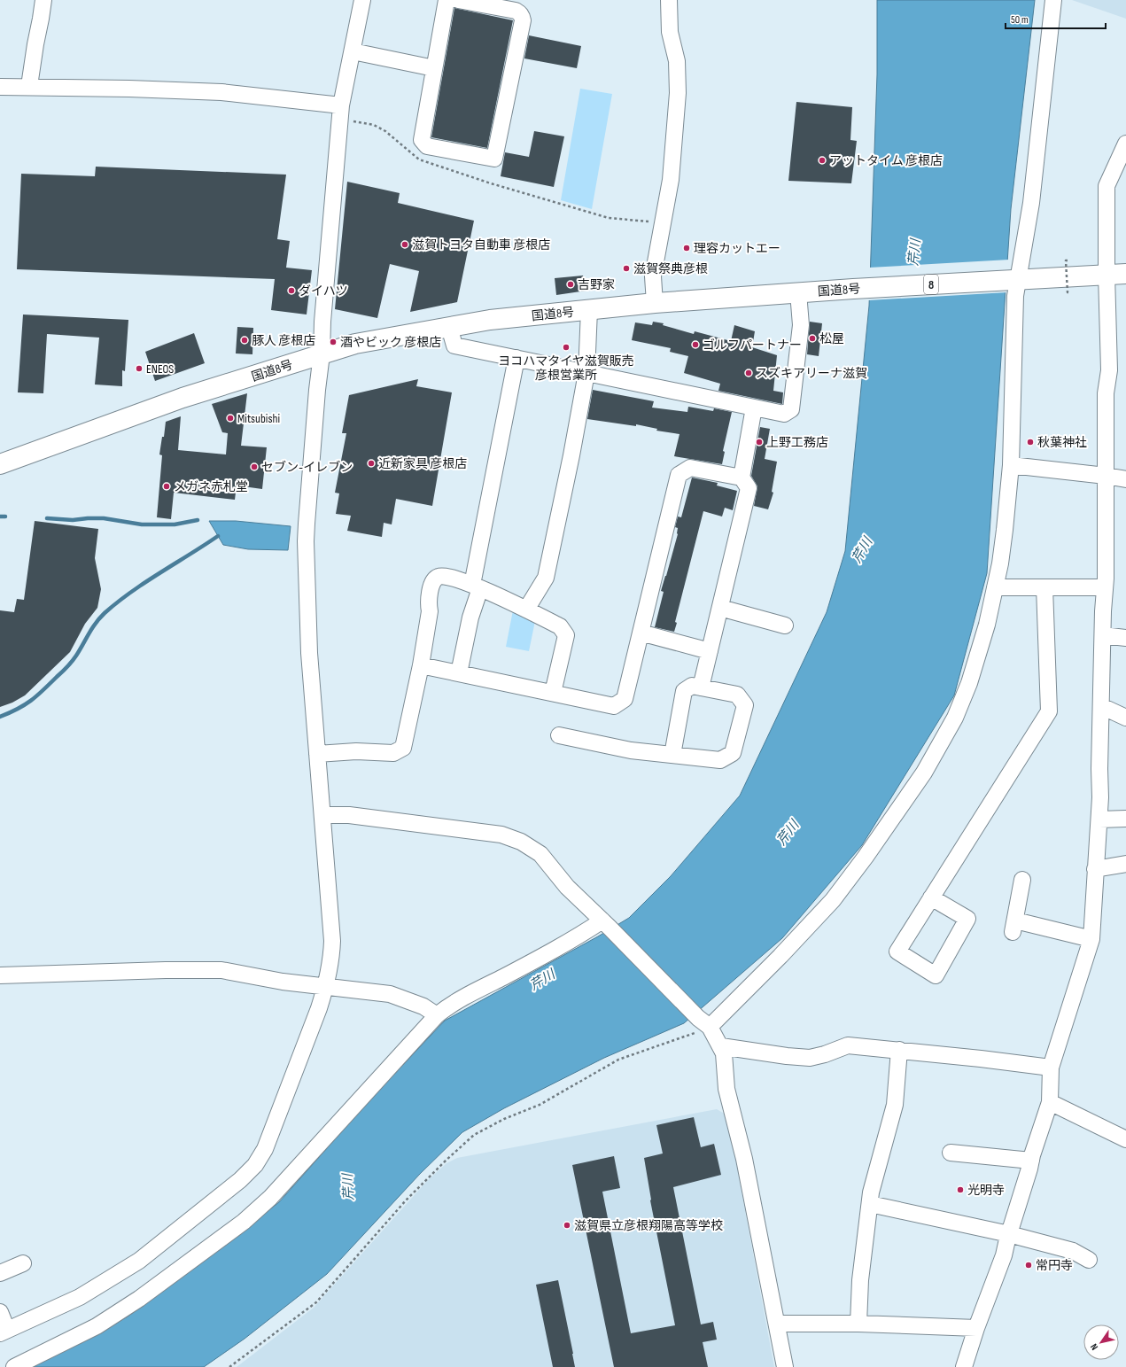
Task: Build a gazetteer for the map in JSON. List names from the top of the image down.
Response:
{
  "streets": {
    "highway": ["8", "国道8号"]
  },
  "water": ["芹川"],
  "places": [
    "アットタイム 彦根店",
    "滋賀トヨタ自動車 彦根店",
    "理容カットエー",
    "滋賀祭典彦根",
    "吉野家",
    "ダイハツ",
    "松屋",
    "豚人 彦根店",
    "酒やビック 彦根店",
    "ゴルフパートナー",
    "ヨコハマタイヤ滋賀販売 彦根営業所",
    "ENEOS",
    "スズキアリーナ滋賀",
    "Mitsubishi",
    "上野工務店",
    "秋葉神社",
    "近新家具 彦根店",
    "セブン-イレブン",
    "メガネ赤札堂",
    "光明寺",
    "滋賀県立彦根翔陽高等学校",
    "常円寺"
  ],
  "scale_bar": "50 m",
  "north": "bottom left"
}
